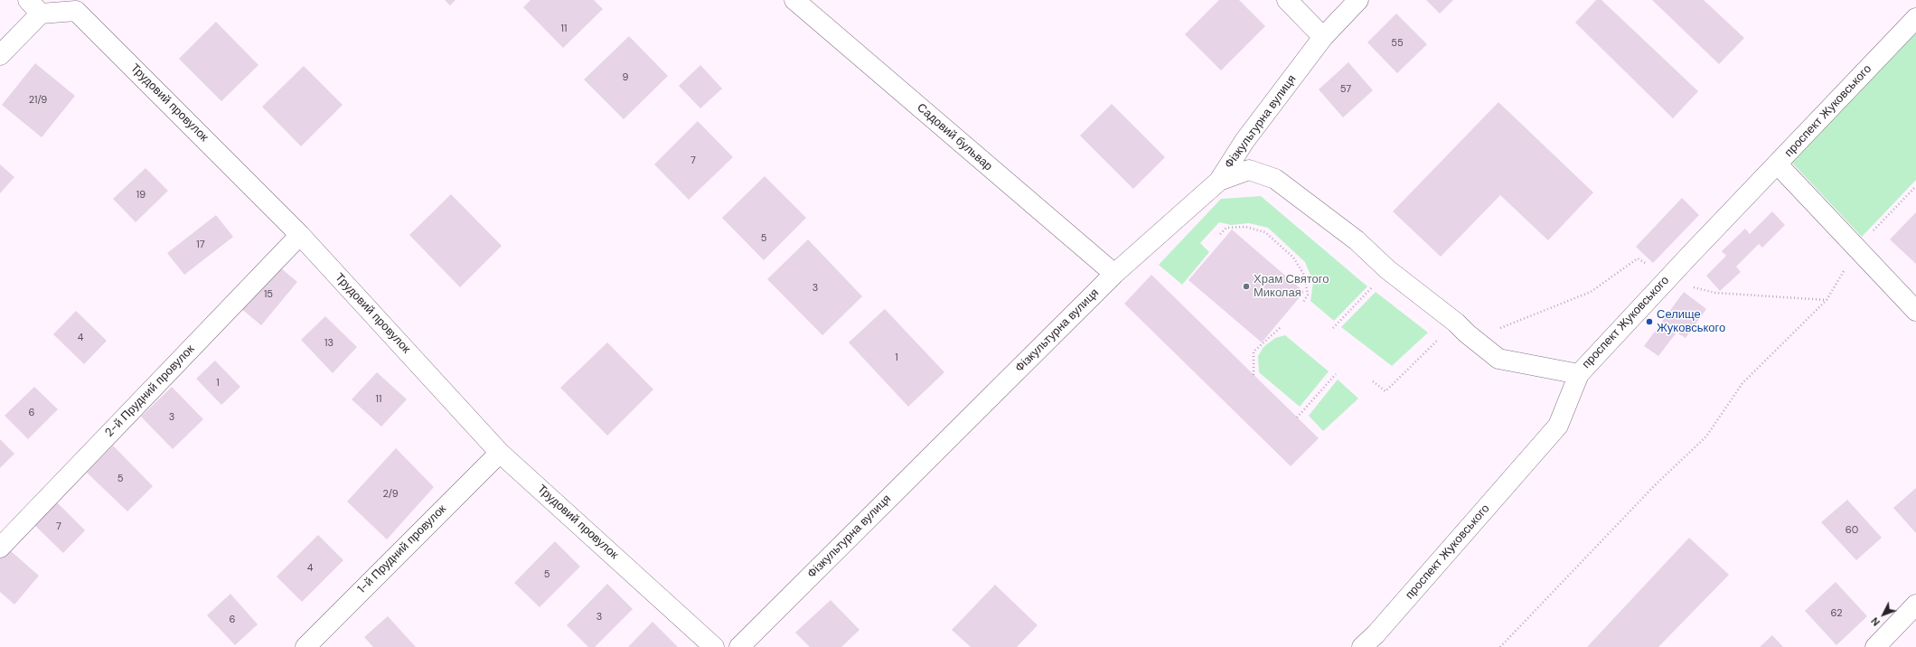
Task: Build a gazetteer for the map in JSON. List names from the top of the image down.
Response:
{
  "streets": {
    "street": [
      "Трудовий провулок",
      "проспект Жуковського",
      "Фізкультурна вулиця",
      "Садовий бульвар",
      "2-й Прудний провулок",
      "1-й Прудний провулок"
    ]
  },
  "crossings": [
    ["Трудовий провулок", "2-й Прудний провулок"],
    ["Трудовий провулок", "1-й Прудний провулок"],
    ["Фізкультурна вулиця", "Садовий бульвар"]
  ],
  "places": ["Храм Святого Миколая", "Селище Жуковського"],
  "house_numbers": [
    "11",
    "55",
    "9",
    "57",
    "21/9",
    "7",
    "19",
    "5",
    "17",
    "3",
    "15",
    "4",
    "13",
    "1",
    "1",
    "11",
    "6",
    "3",
    "5",
    "2/9",
    "7",
    "60",
    "4",
    "5",
    "62",
    "3",
    "6"
  ],
  "north": "bottom left"
}
